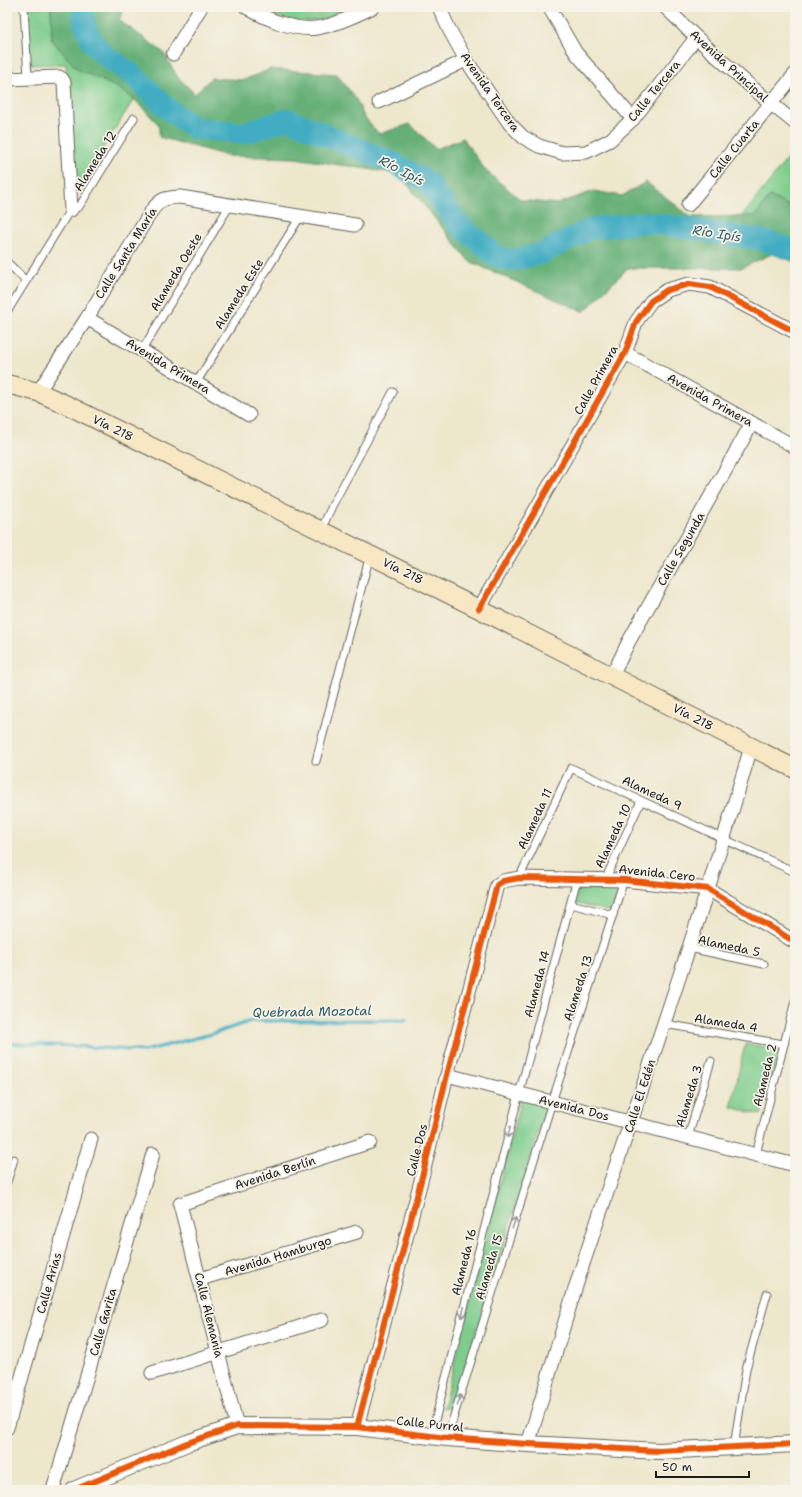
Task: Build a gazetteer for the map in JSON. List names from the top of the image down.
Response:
{
  "streets": {
    "main road": ["Vía 218"],
    "street": [
      "Avenida Principal",
      "Calle Tercera",
      "Avenida Tercera",
      "Calle Cuarta",
      "Calle Santa María",
      "Avenida Primera",
      "Calle Primera",
      "Calle Segunda",
      "Avenida Cero",
      "Calle El Edén",
      "Avenida Dos",
      "Calle Dos",
      "Avenida Berlín",
      "Avenida Hamburgo",
      "Calle Arias",
      "Calle Alemania",
      "Calle Garita",
      "Calle Purral"
    ],
    "lane": [
      "Alameda 12",
      "Alameda Oeste",
      "Alameda Este",
      "Alameda 9",
      "Alameda 11",
      "Alameda 10",
      "Alameda 5",
      "Alameda 14",
      "Alameda 13",
      "Alameda 4",
      "Alameda 2",
      "Alameda 3",
      "Alameda 16",
      "Alameda 15"
    ]
  },
  "crossings": [
    ["Avenida Principal", "Calle Tercera"],
    ["Avenida Principal", "Calle Cuarta"],
    ["Calle Tercera", "Avenida Tercera"],
    ["Calle Santa María", "Alameda Oeste"],
    ["Calle Santa María", "Alameda Este"],
    ["Calle Santa María", "Avenida Primera"],
    ["Calle Santa María", "Vía 218"],
    ["Alameda Oeste", "Avenida Primera"],
    ["Alameda Este", "Avenida Primera"],
    ["Avenida Primera", "Calle Primera"],
    ["Avenida Primera", "Calle Segunda"],
    ["Calle Primera", "Vía 218"],
    ["Vía 218", "Calle Segunda"],
    ["Vía 218", "Calle El Edén"],
    ["Alameda 9", "Alameda 11"],
    ["Alameda 9", "Alameda 10"],
    ["Alameda 9", "Calle El Edén"],
    ["Alameda 11", "Avenida Cero"],
    ["Alameda 10", "Avenida Cero"],
    ["Avenida Cero", "Alameda 14"],
    ["Avenida Cero", "Alameda 13"],
    ["Avenida Cero", "Calle El Edén"],
    ["Avenida Cero", "Calle Dos"],
    ["Alameda 5", "Calle El Edén"],
    ["Alameda 14", "Avenida Dos"],
    ["Alameda 14", "Alameda 16"],
    ["Alameda 13", "Avenida Dos"],
    ["Alameda 13", "Alameda 15"],
    ["Alameda 4", "Alameda 2"],
    ["Alameda 4", "Calle El Edén"],
    ["Alameda 2", "Avenida Dos"],
    ["Calle El Edén", "Avenida Dos"],
    ["Calle El Edén", "Calle Purral"],
    ["Alameda 3", "Avenida Dos"],
    ["Avenida Dos", "Calle Dos"],
    ["Avenida Dos", "Alameda 16"],
    ["Avenida Dos", "Alameda 15"],
    ["Calle Dos", "Calle Purral"],
    ["Avenida Berlín", "Calle Alemania"],
    ["Avenida Hamburgo", "Calle Alemania"],
    ["Alameda 16", "Alameda 15"],
    ["Alameda 16", "Calle Purral"],
    ["Alameda 15", "Calle Purral"],
    ["Calle Alemania", "Calle Purral"]
  ],
  "one_way": ["Alameda 16", "Alameda 15"],
  "water": ["Río Ipís", "Quebrada Mozotal"],
  "scale_bar": "50 m"
}
